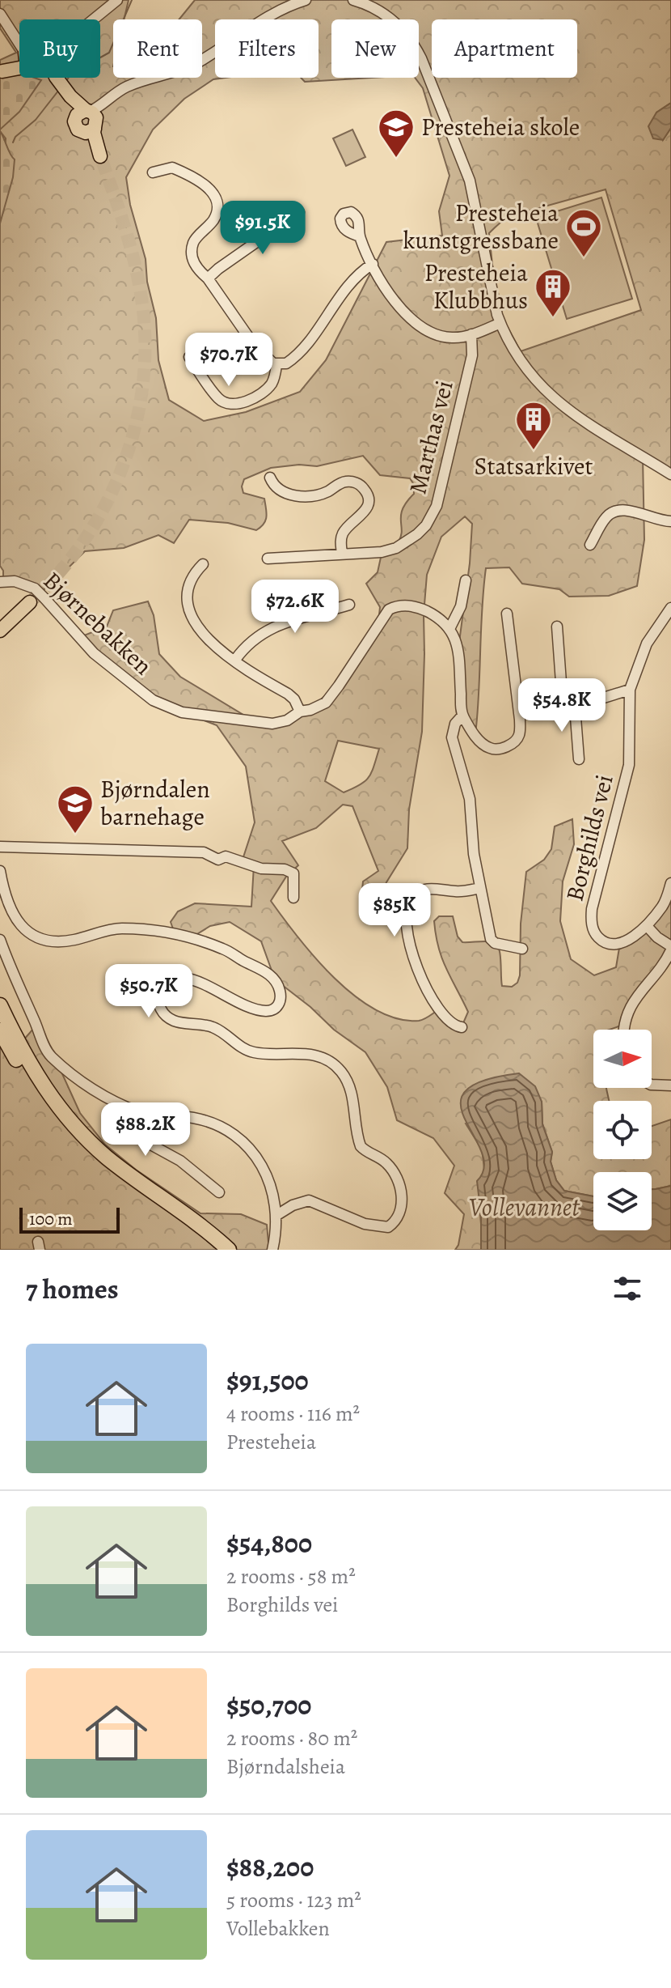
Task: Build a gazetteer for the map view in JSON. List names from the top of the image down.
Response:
{
  "streets": {
    "street": ["Marthas vei", "Bjørnebakken", "Borghilds vei"]
  },
  "water": ["Vollevannet"],
  "places": {
    "school or university": ["Presteheia skole", "Bjørndalen barnehage"],
    "sports": ["Presteheia kunstgressbane"],
    "building": ["Presteheia Klubbhus", "Statsarkivet"]
  },
  "scale_bar": "100 m",
  "north": "right",
  "page": {
    "chip": [
      "Buy",
      "Rent",
      "Filters",
      "New",
      "Apartment"
    ],
    "price": [
      "$91.5K",
      "$70.7K",
      "$72.6K",
      "$54.8K",
      "$85K",
      "$50.7K",
      "$88.2K"
    ],
    "scale": "100 m",
    "heading": "7 homes",
    "list": [
      {
        "name": "$91,500",
        "note": "4 rooms · 116 m² · Presteheia"
      },
      {
        "name": "$54,800",
        "note": "2 rooms · 58 m² · Borghilds vei"
      },
      {
        "name": "$50,700",
        "note": "2 rooms · 80 m² · Bjørndalsheia"
      },
      {
        "name": "$88,200",
        "note": "5 rooms · 123 m² · Vollebakken"
      }
    ]
  }
}
